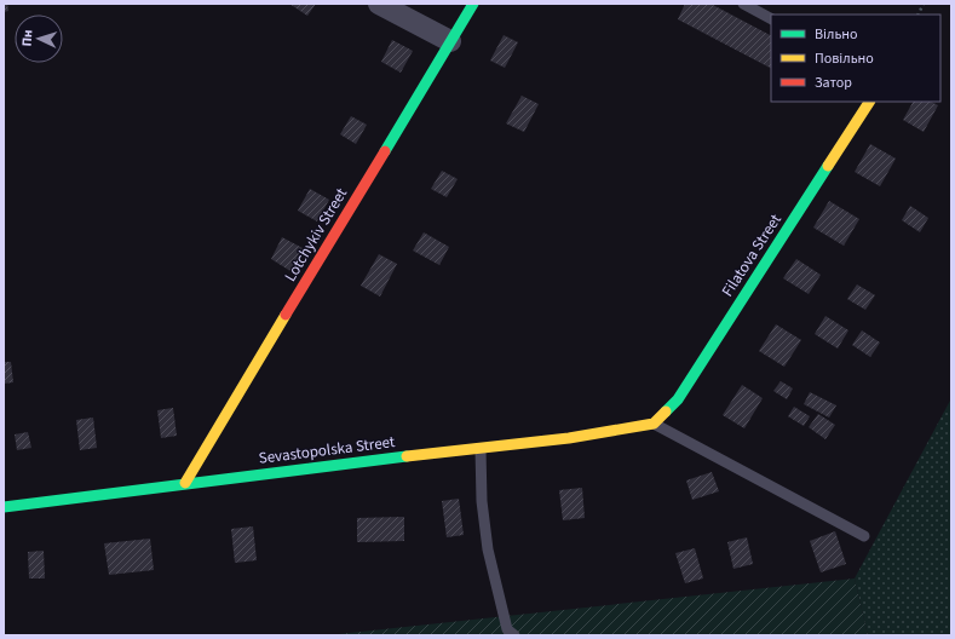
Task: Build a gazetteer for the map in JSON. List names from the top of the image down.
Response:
{
  "streets": {
    "street": ["Lotchykiv Street", "Filatova Street", "Sevastopolska Street"]
  },
  "crossings": [
    ["Lotchykiv Street", "Sevastopolska Street"],
    ["Filatova Street", "Sevastopolska Street"]
  ],
  "legend": ["Вільно", "Повільно", "Затор"],
  "north": "left"
}
